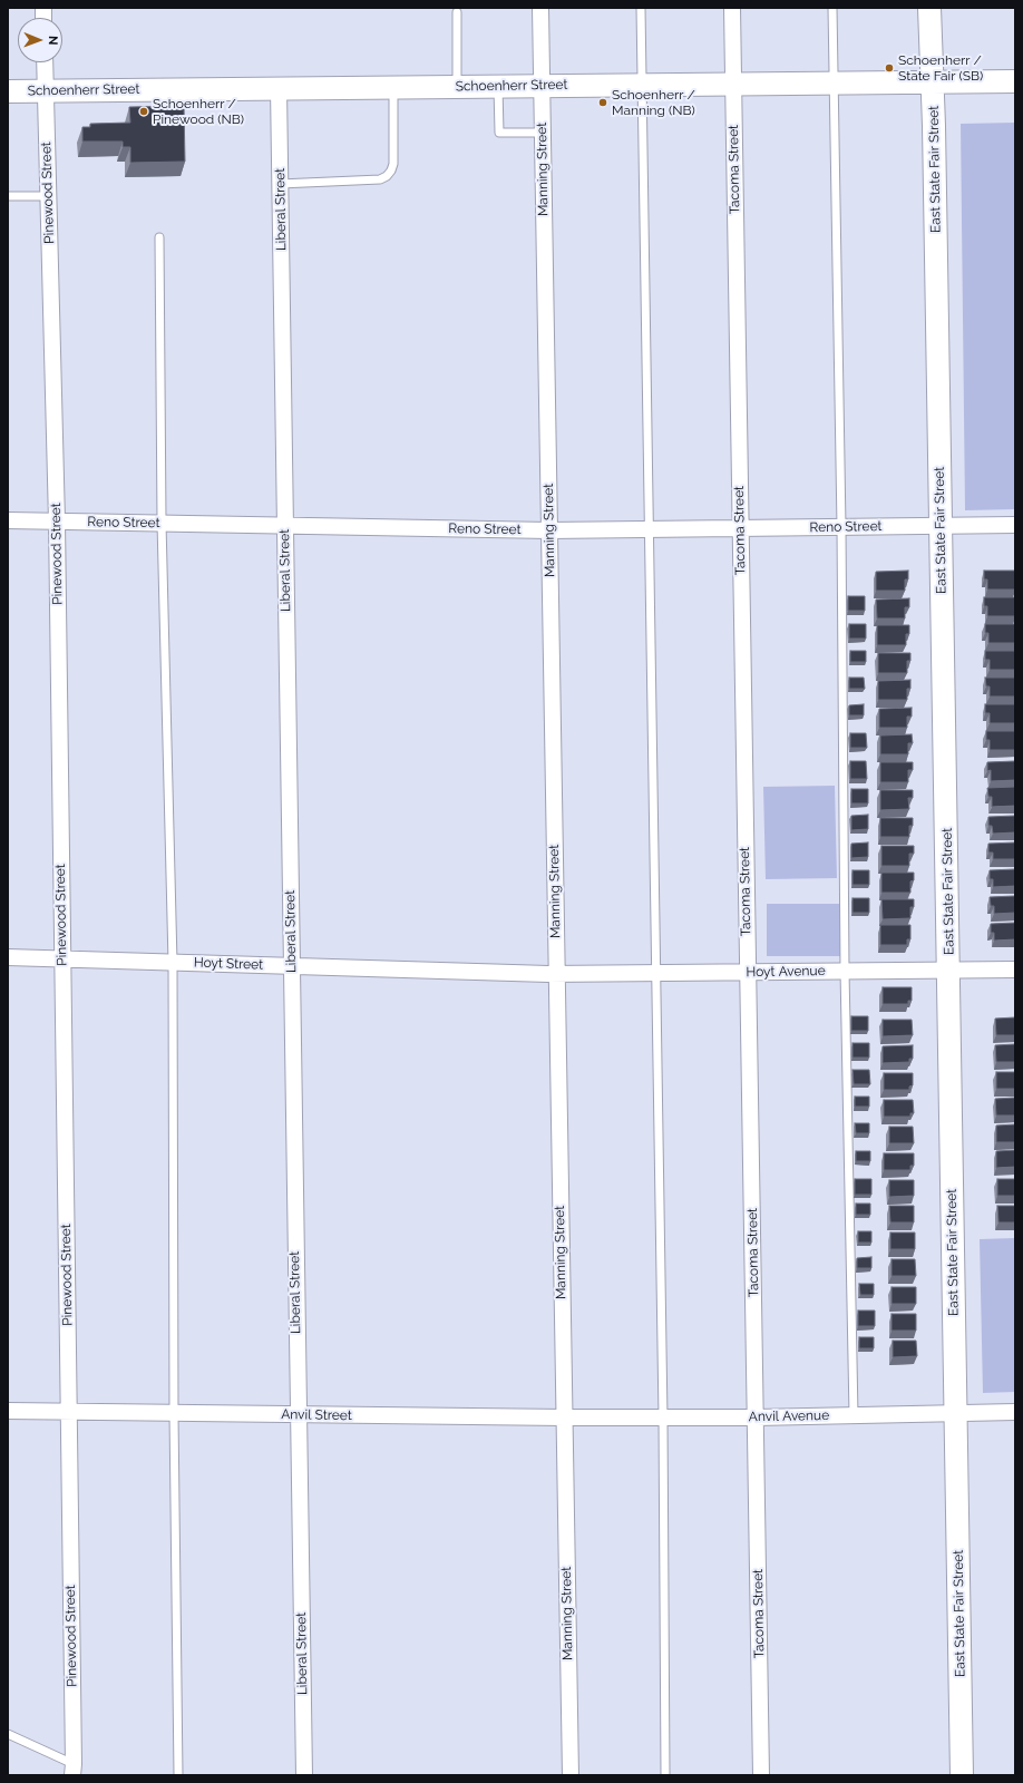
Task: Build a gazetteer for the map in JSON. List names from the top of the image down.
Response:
{
  "streets": {
    "street": [
      "Schoenherr Street",
      "Manning Street",
      "Tacoma Street",
      "East State Fair Street",
      "Pinewood Street",
      "Liberal Street",
      "Reno Street",
      "Hoyt Street",
      "Hoyt Avenue",
      "Anvil Street",
      "Anvil Avenue"
    ]
  },
  "crossings": [
    ["Schoenherr Street", "Manning Street"],
    ["Schoenherr Street", "Tacoma Street"],
    ["Schoenherr Street", "East State Fair Street"],
    ["Schoenherr Street", "Pinewood Street"],
    ["Schoenherr Street", "Liberal Street"],
    ["Manning Street", "Reno Street"],
    ["Manning Street", "Hoyt Street"],
    ["Manning Street", "Hoyt Avenue"],
    ["Manning Street", "Anvil Street"],
    ["Manning Street", "Anvil Avenue"],
    ["Tacoma Street", "Reno Street"],
    ["Tacoma Street", "Hoyt Avenue"],
    ["Tacoma Street", "Anvil Avenue"],
    ["East State Fair Street", "Reno Street"],
    ["East State Fair Street", "Hoyt Avenue"],
    ["East State Fair Street", "Anvil Avenue"],
    ["Pinewood Street", "Reno Street"],
    ["Pinewood Street", "Hoyt Street"],
    ["Pinewood Street", "Anvil Street"],
    ["Liberal Street", "Reno Street"],
    ["Liberal Street", "Hoyt Street"],
    ["Liberal Street", "Anvil Street"],
    ["Hoyt Street", "Hoyt Avenue"],
    ["Anvil Street", "Anvil Avenue"]
  ],
  "places": ["Schoenherr / State Fair (SB)", "Schoenherr / Manning (NB)", "Schoenherr / Pinewood (NB)"],
  "north": "right"
}
